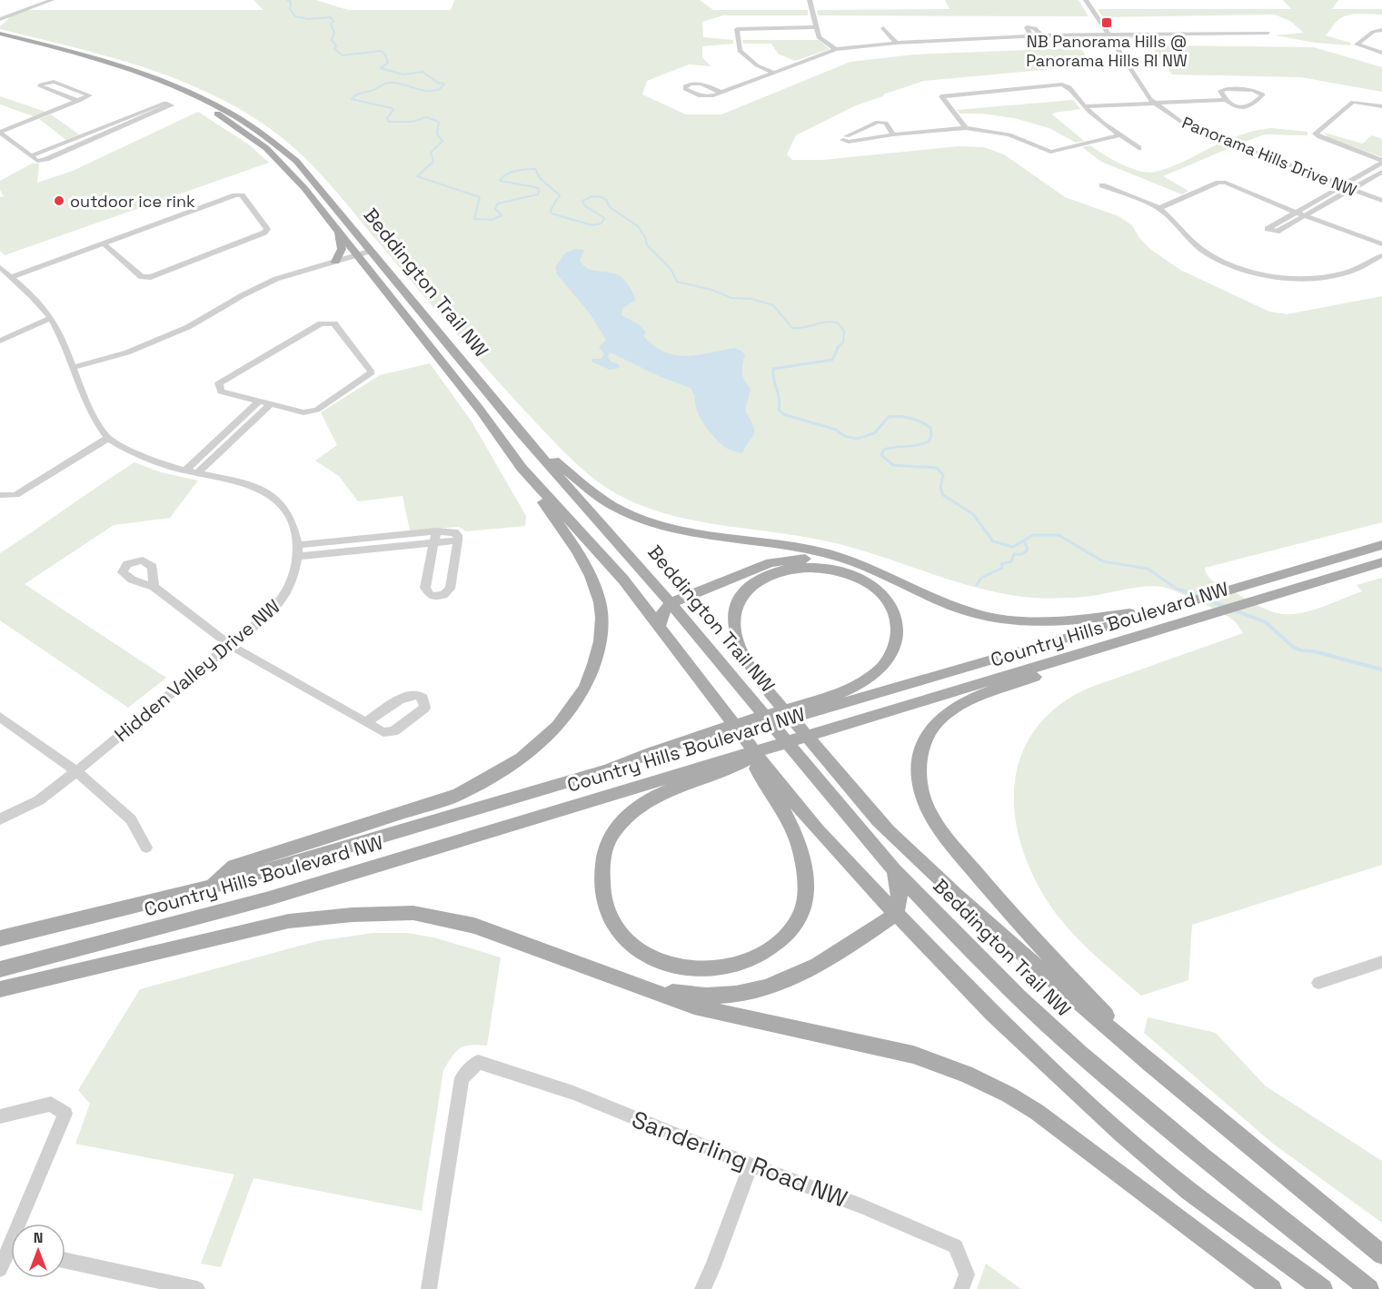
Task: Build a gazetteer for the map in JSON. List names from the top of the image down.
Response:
{
  "streets": {
    "main road": ["Beddington Trail NW", "Country Hills Boulevard NW"],
    "street": ["Panorama Hills Drive NW", "Hidden Valley Drive NW", "Sanderling Road NW"]
  },
  "places": {
    "transit": ["NB Panorama Hills @ Panorama Hills RI NW"],
    "other": ["outdoor ice rink"]
  },
  "north": "top"
}
